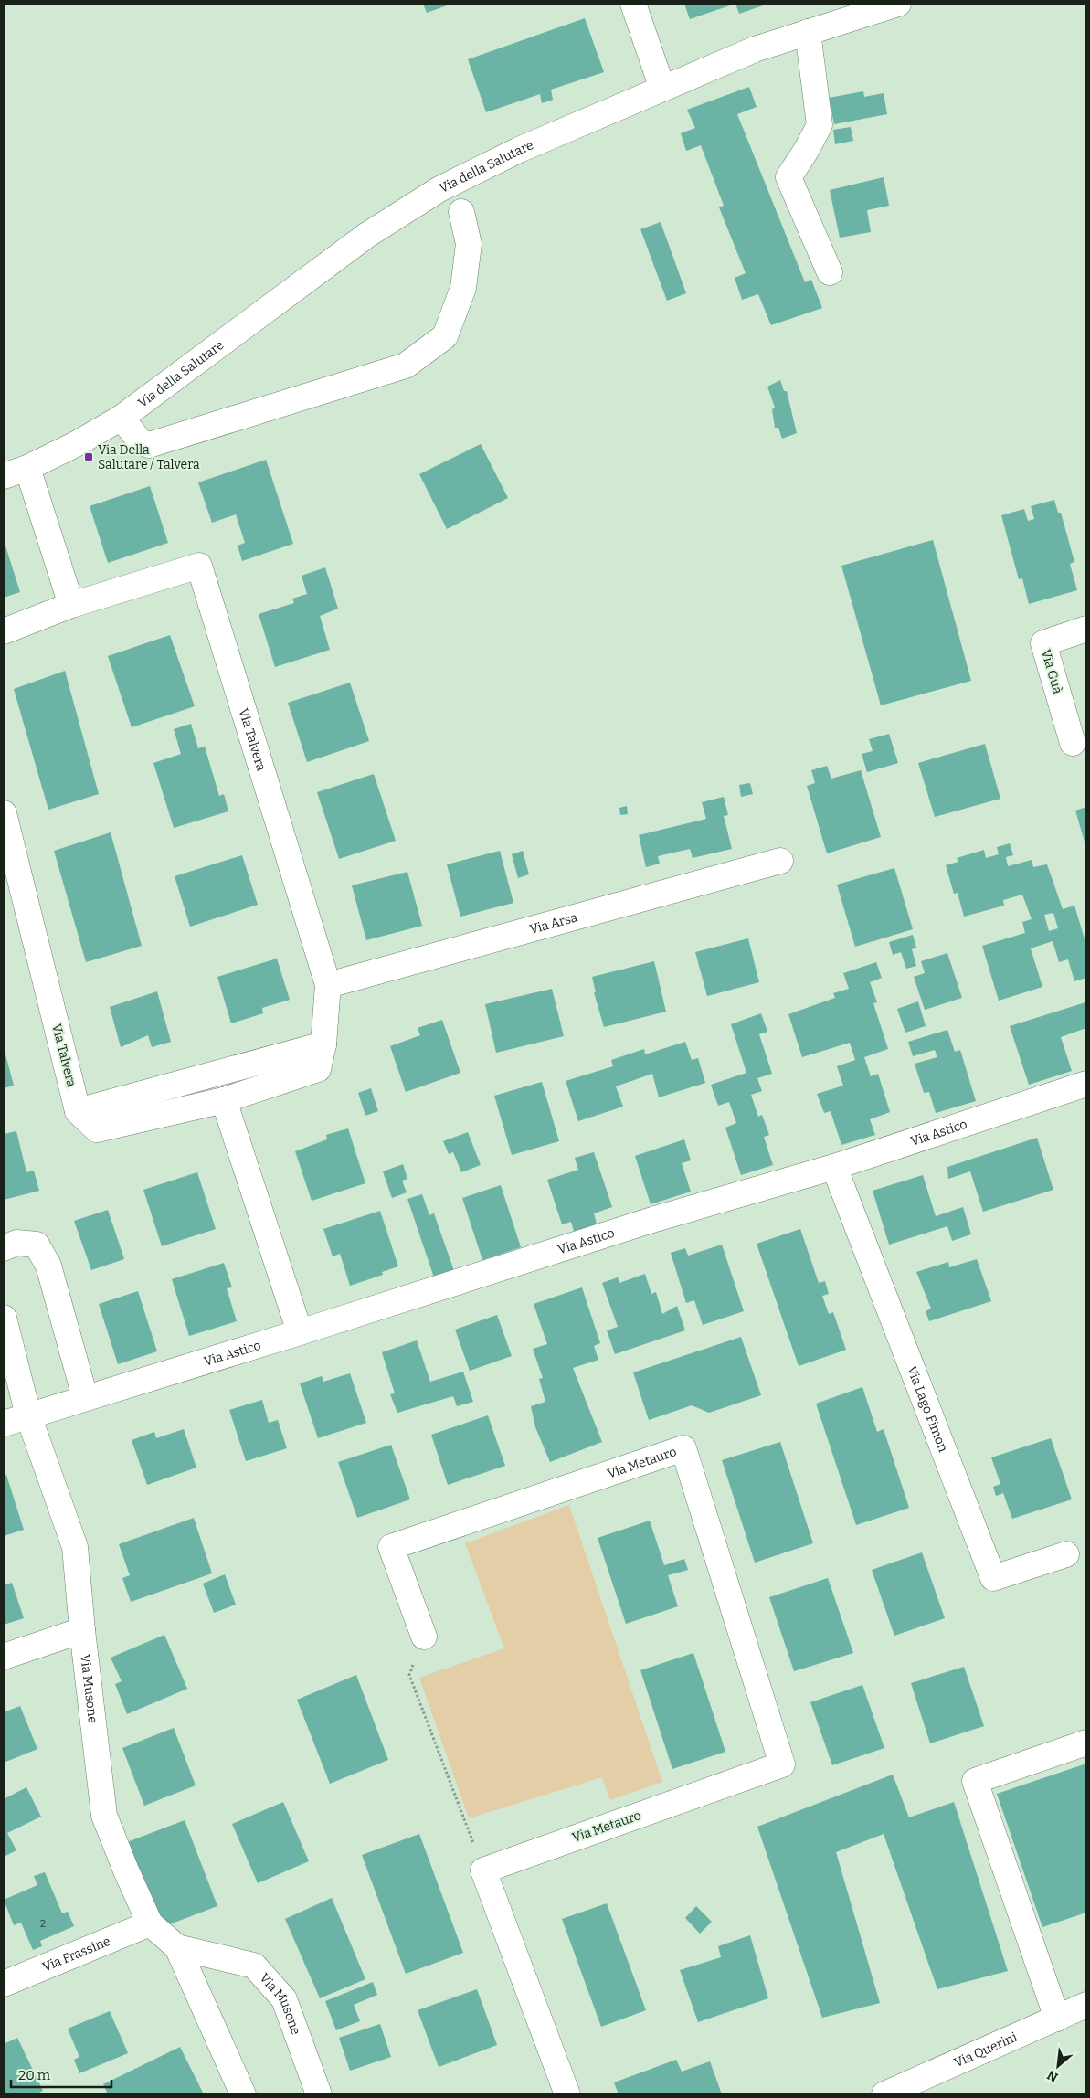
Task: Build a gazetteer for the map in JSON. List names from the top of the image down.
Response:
{
  "streets": {
    "street": [
      "Via della Salutare",
      "Via Guà",
      "Via Talvera",
      "Via Arsa",
      "Via Astico",
      "Via Lago Fimon",
      "Via Metauro",
      "Via Musone",
      "Via Frassine",
      "Via Querini"
    ]
  },
  "crossings": [
    ["Via Talvera", "Via Arsa"],
    ["Via Astico", "Via Lago Fimon"],
    ["Via Astico", "Via Musone"],
    ["Via Musone", "Via Frassine"]
  ],
  "places": {
    "transit": ["Via Della Salutare / Talvera"]
  },
  "house_numbers": ["2"],
  "scale_bar": "20 m",
  "north": "bottom left"
}
